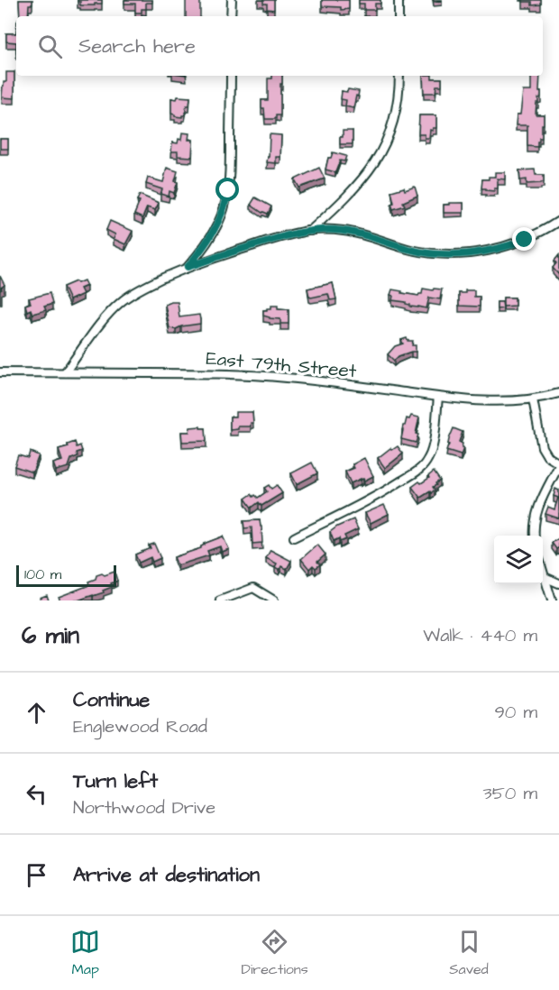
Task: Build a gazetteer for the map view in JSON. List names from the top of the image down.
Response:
{
  "streets": {
    "street": ["East 79th Street"]
  },
  "scale_bar": "100 m",
  "page": {
    "search": "Search here",
    "scale": "100 m",
    "heading": ["6 min", "Walk · 440 m"],
    "list": [
      ["Continue", "Englewood Road", "90 m"],
      ["Turn left", "Northwood Drive", "350 m"],
      "Arrive at destination"
    ],
    "nav": ["Map", "Directions", "Saved"]
  }
}
